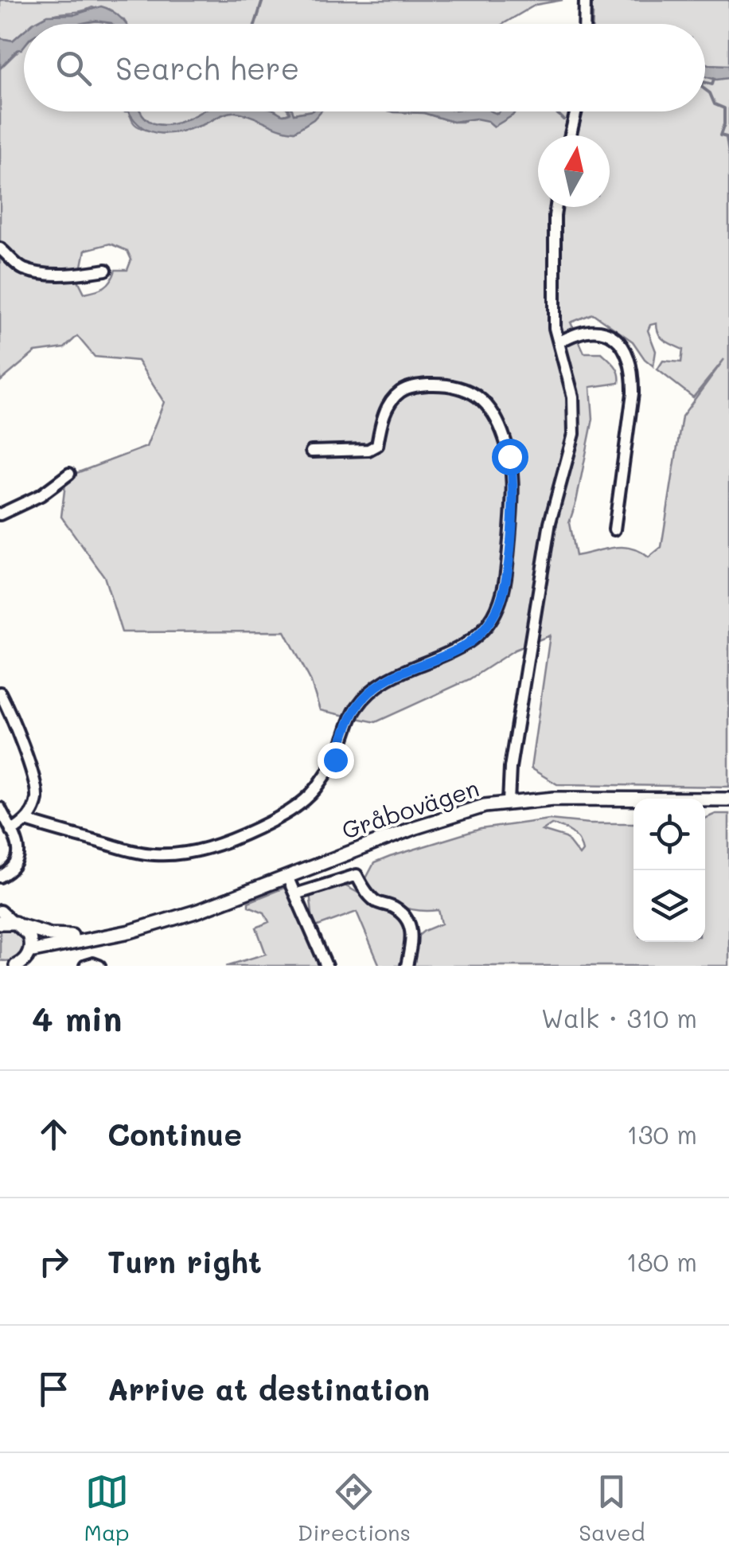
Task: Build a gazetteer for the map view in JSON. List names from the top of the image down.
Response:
{
  "streets": {
    "main road": ["Gråbovägen"]
  },
  "north": "top",
  "page": {
    "search": "Search here",
    "heading": ["4 min", "Walk · 310 m"],
    "list": [
      ["Continue", "130 m"],
      ["Turn right", "180 m"],
      "Arrive at destination"
    ],
    "nav": ["Map", "Directions", "Saved"]
  }
}
